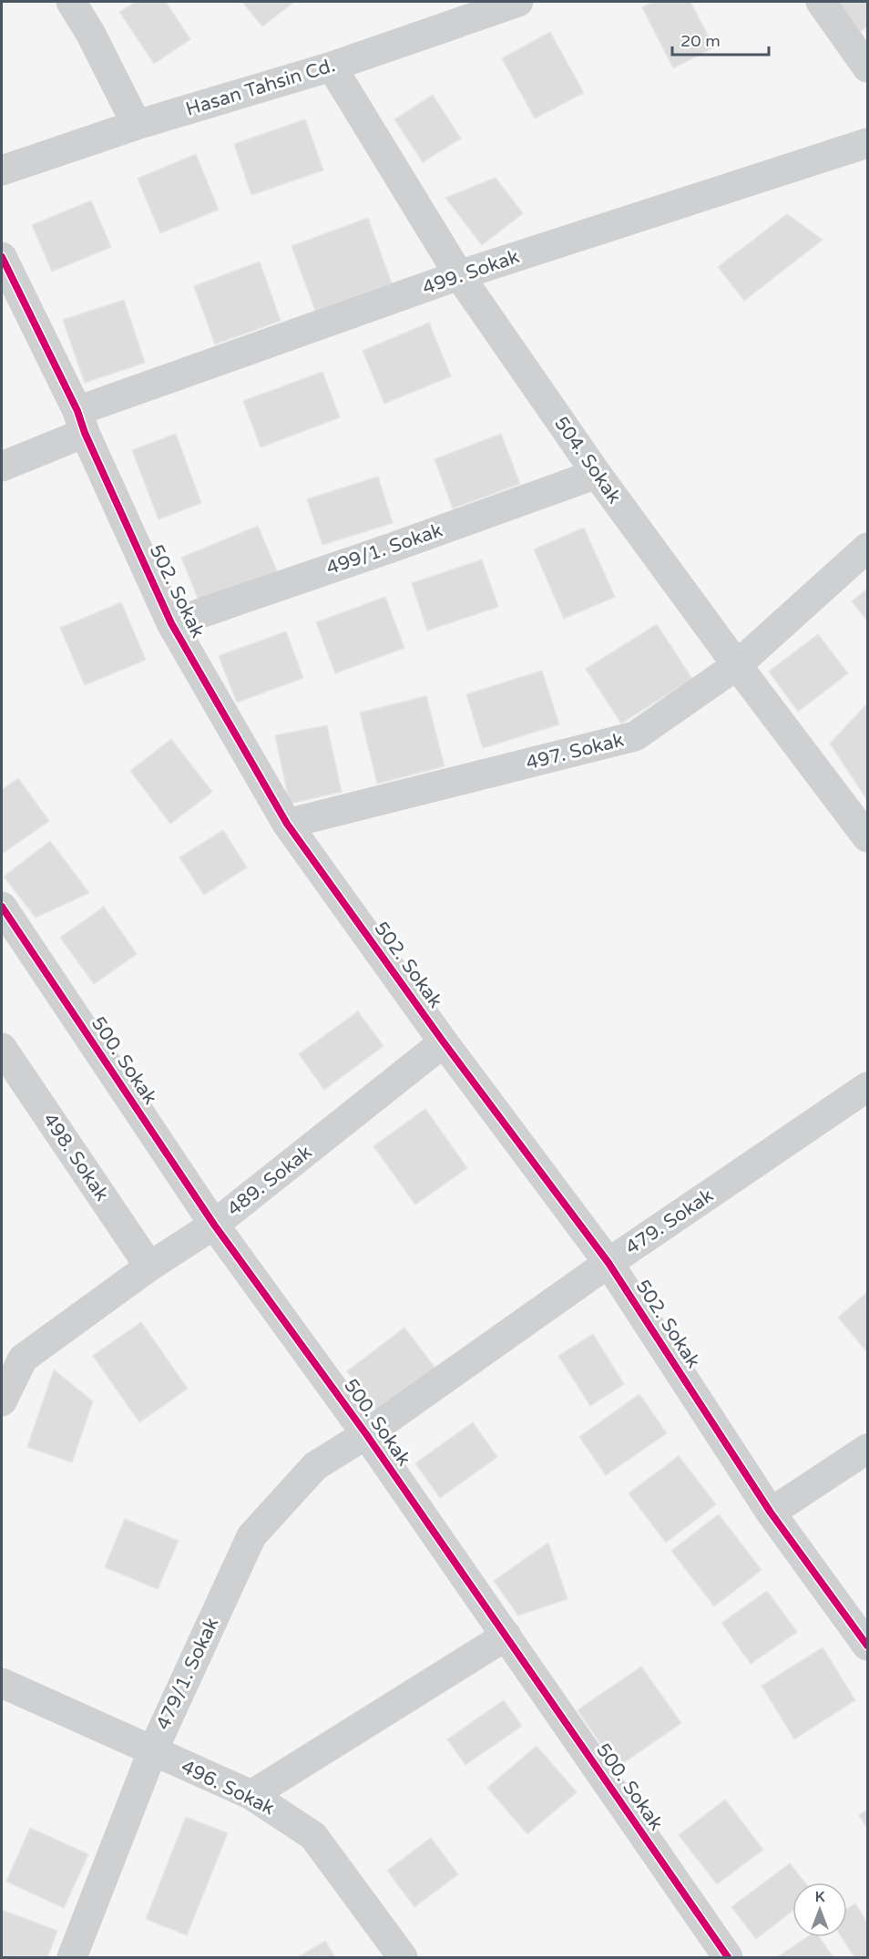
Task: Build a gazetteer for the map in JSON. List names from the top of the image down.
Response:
{
  "streets": {
    "street": [
      "Hasan Tahsin Cd.",
      "499. Sokak",
      "504. Sokak",
      "499/1. Sokak",
      "502. Sokak",
      "497. Sokak",
      "500. Sokak",
      "498. Sokak",
      "489. Sokak",
      "479. Sokak",
      "479/1. Sokak",
      "496. Sokak"
    ]
  },
  "crossings": [
    ["Hasan Tahsin Cd.", "504. Sokak"],
    ["499. Sokak", "504. Sokak"],
    ["499. Sokak", "502. Sokak"],
    ["504. Sokak", "499/1. Sokak"],
    ["504. Sokak", "497. Sokak"],
    ["499/1. Sokak", "502. Sokak"],
    ["502. Sokak", "497. Sokak"],
    ["502. Sokak", "489. Sokak"],
    ["502. Sokak", "479. Sokak"],
    ["500. Sokak", "489. Sokak"],
    ["500. Sokak", "479. Sokak"],
    ["500. Sokak", "479/1. Sokak"],
    ["498. Sokak", "489. Sokak"],
    ["479. Sokak", "479/1. Sokak"],
    ["479/1. Sokak", "496. Sokak"]
  ],
  "scale_bar": "20 m",
  "north": "top"
}
